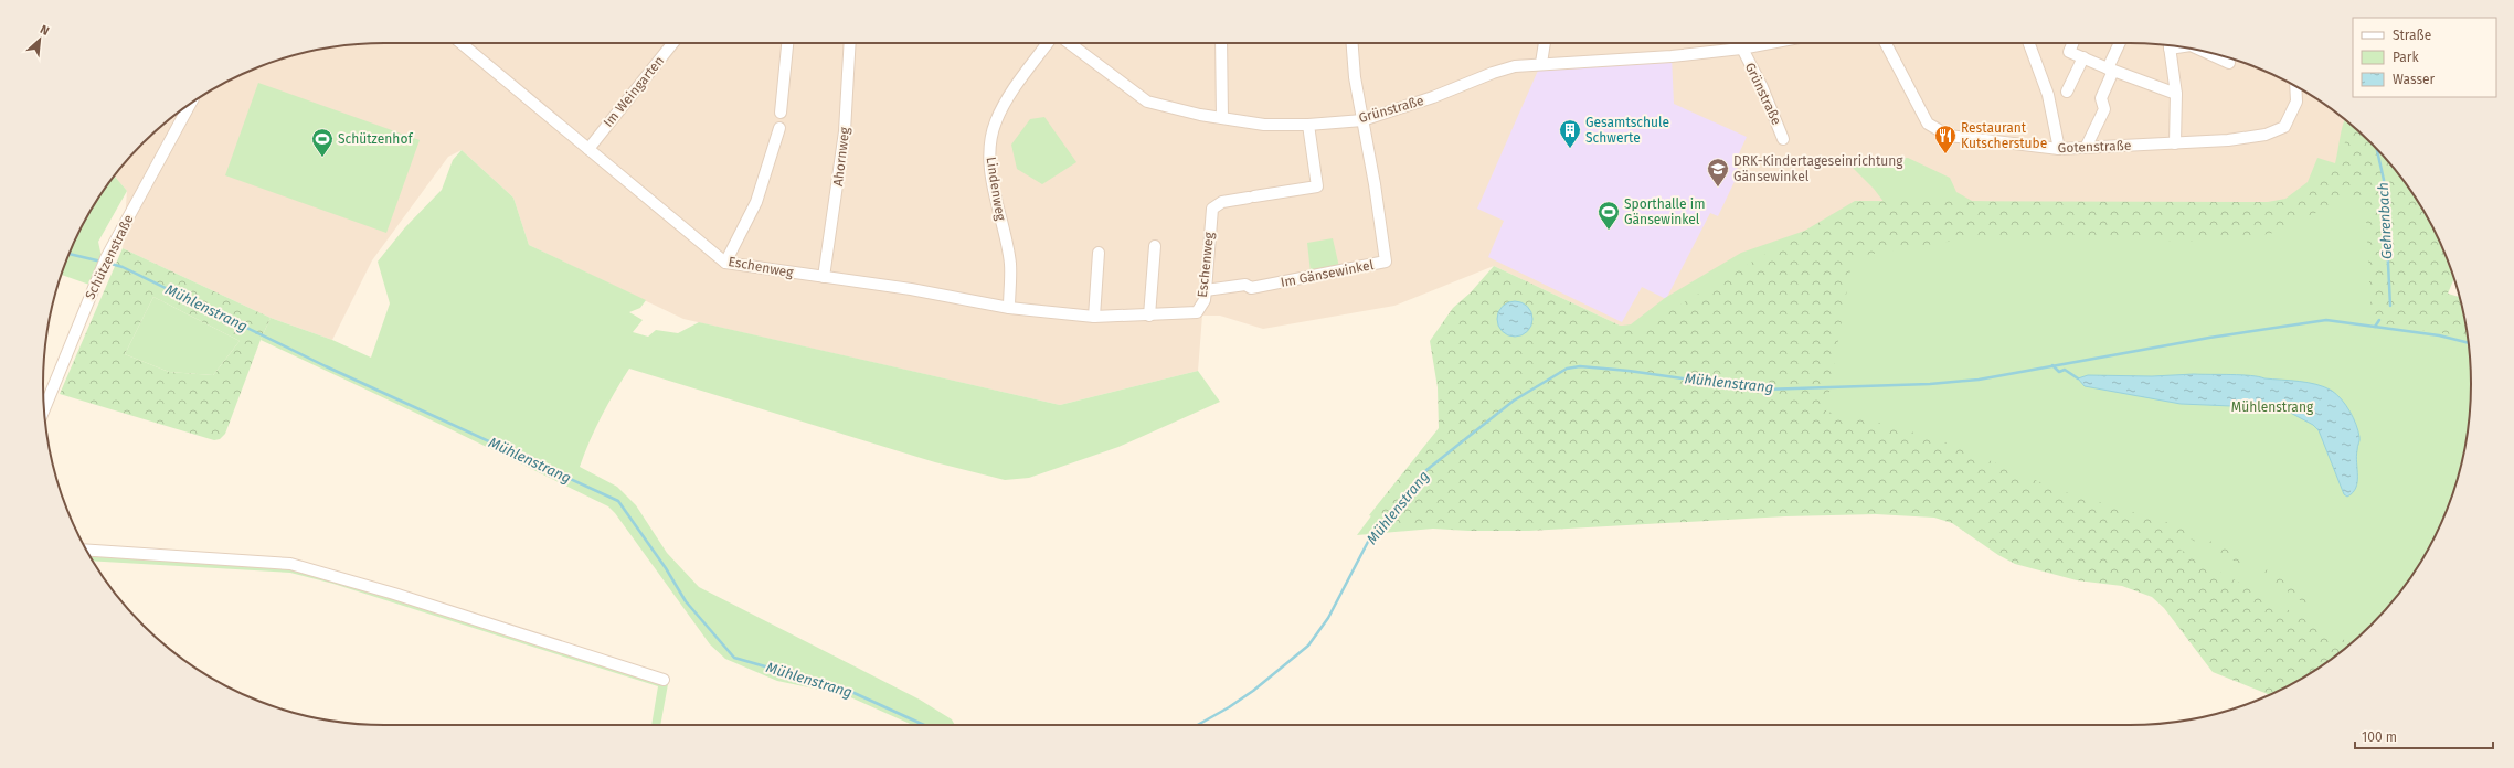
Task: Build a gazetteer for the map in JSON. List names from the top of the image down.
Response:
{
  "streets": {
    "street": [
      "Im Weingarten",
      "Grünstraße",
      "Gotenstraße",
      "Ahornweg",
      "Lindenweg",
      "Schützenstraße",
      "Eschenweg",
      "Im Gänsewinkel"
    ]
  },
  "crossings": [
    ["Im Weingarten", "Eschenweg"],
    ["Grünstraße", "Eschenweg"],
    ["Grünstraße", "Im Gänsewinkel"],
    ["Ahornweg", "Eschenweg"],
    ["Lindenweg", "Eschenweg"],
    ["Eschenweg", "Im Gänsewinkel"]
  ],
  "water": ["Gehrenbach", "Mühlenstrang"],
  "parks": ["Mühlenstrang"],
  "places": {
    "building": ["Gesamtschule Schwerte"],
    "restaurant": ["Restaurant Kutscherstube"],
    "sports": ["Schützenhof", "Sporthalle im Gänsewinkel"],
    "school or university": ["DRK-Kindertageseinrichtung Gänsewinkel"]
  },
  "legend": ["Straße", "Park", "Wasser"],
  "scale_bar": "100 m",
  "north": "top right"
}
